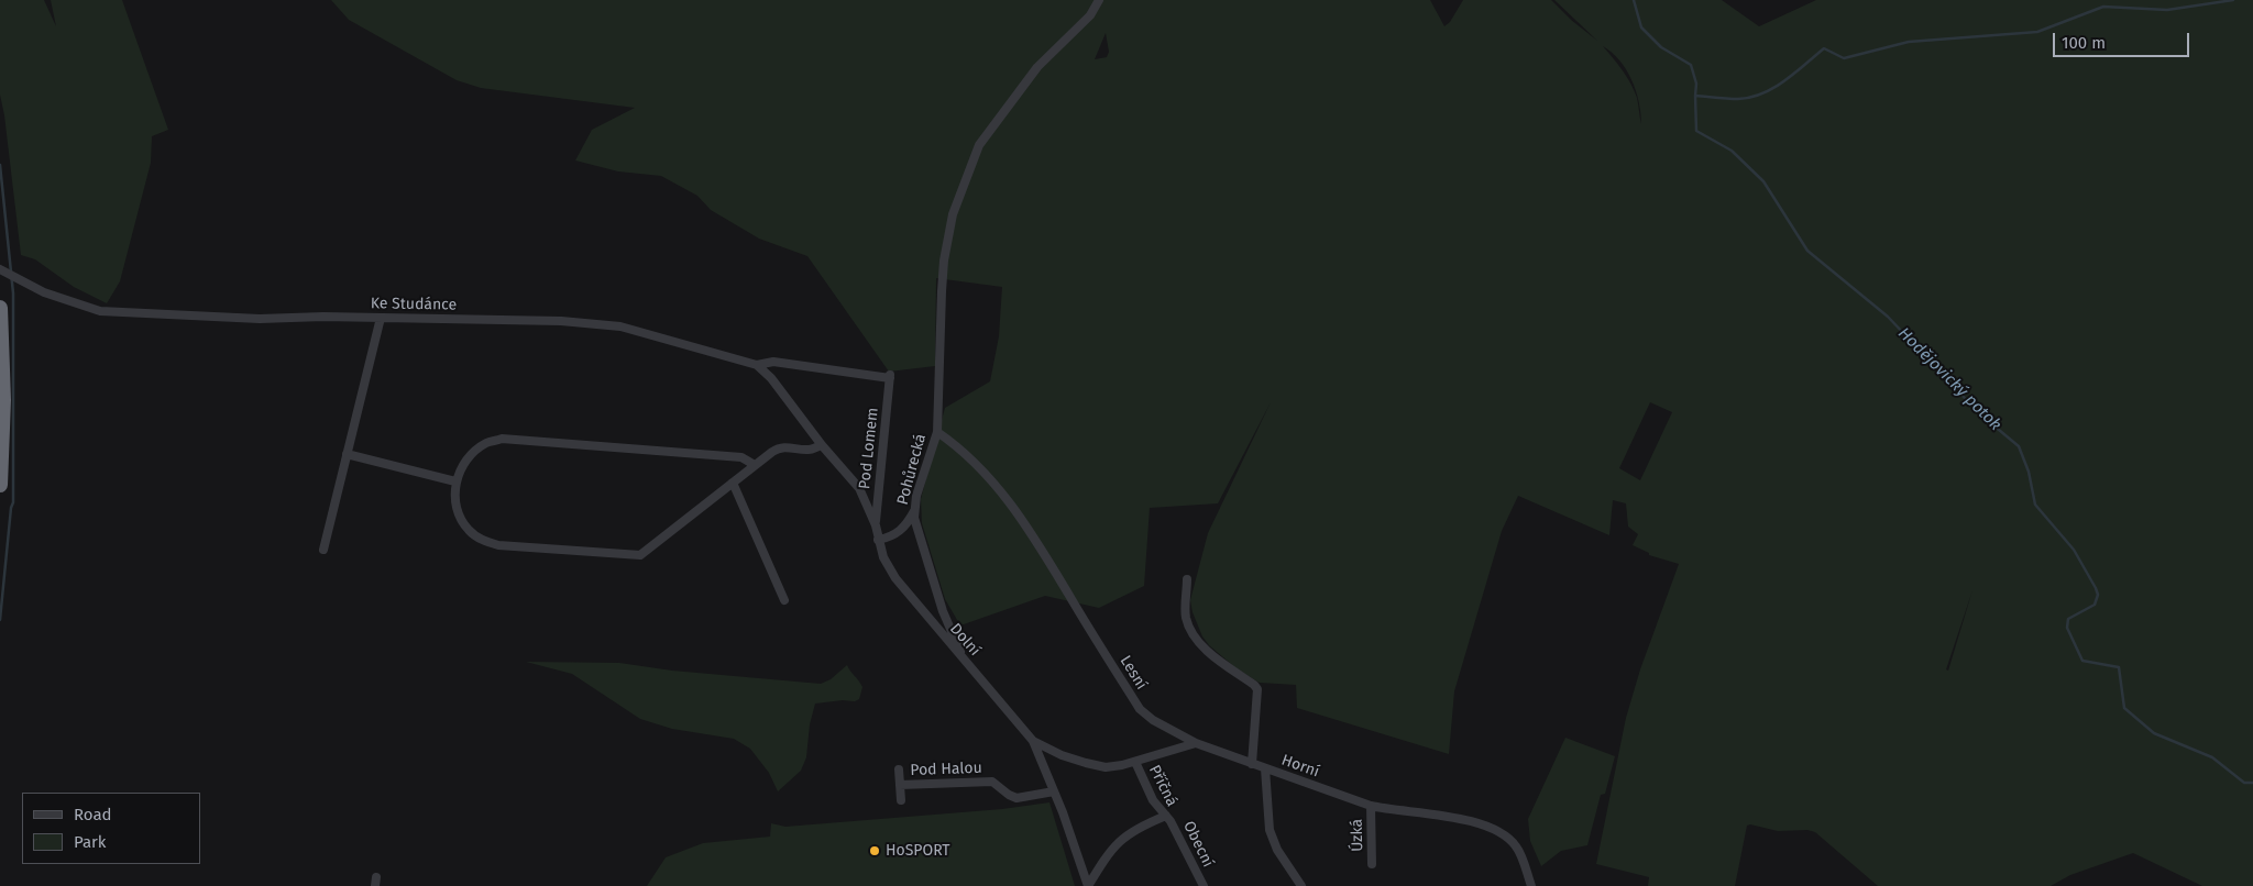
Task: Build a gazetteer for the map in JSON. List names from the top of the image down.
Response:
{
  "streets": {
    "street": [
      "Ke Studánce",
      "Pod Lomem",
      "Pohůrecká",
      "Dolní",
      "Lesní",
      "Horní",
      "Pod Halou",
      "Příčná",
      "Úzká",
      "Obecní"
    ]
  },
  "crossings": [
    ["Ke Studánce", "Pod Lomem"],
    ["Ke Studánce", "Dolní"],
    ["Pod Lomem", "Dolní"],
    ["Pohůrecká", "Dolní"],
    ["Pohůrecká", "Lesní"],
    ["Dolní", "Pod Halou"],
    ["Dolní", "Příčná"],
    ["Lesní", "Horní"],
    ["Horní", "Úzká"],
    ["Příčná", "Obecní"]
  ],
  "water": ["Hodějovický potok"],
  "places": ["HoSPORT"],
  "legend": ["Road", "Park"],
  "scale_bar": "100 m"
}
